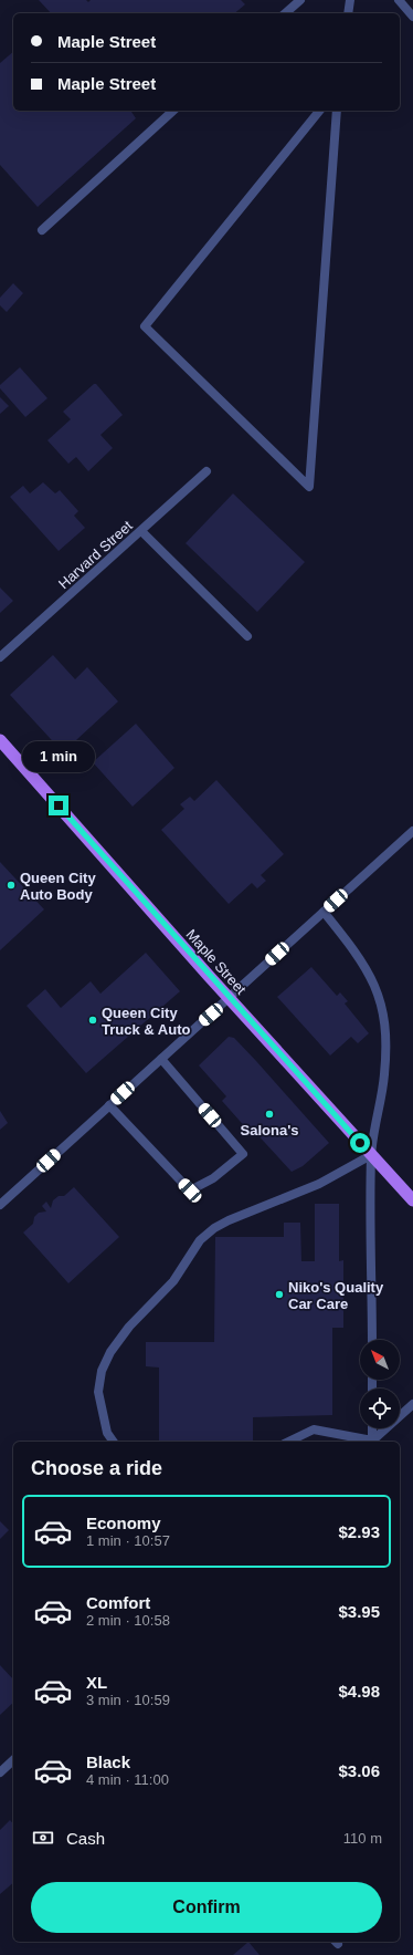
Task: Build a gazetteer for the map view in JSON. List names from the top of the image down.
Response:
{
  "streets": {
    "main road": ["Maple Street"],
    "street": ["Harvard Street"]
  },
  "places": [
    "Queen City Auto Body",
    "Queen City Truck & Auto",
    "Salona's",
    "Niko's Quality Car Care"
  ],
  "north": "top left",
  "page": {
    "banner": ["Maple Street", "Maple Street"],
    "bubble": "1 min",
    "heading": "Choose a ride",
    "list": [
      {
        "name": "Economy",
        "note": "1 min · 10:57",
        "value": "$2.93"
      },
      {
        "name": "Comfort",
        "note": "2 min · 10:58",
        "value": "$3.95"
      },
      {
        "name": "XL",
        "note": "3 min · 10:59",
        "value": "$4.98"
      },
      {
        "name": "Black",
        "note": "4 min · 11:00",
        "value": "$3.06"
      }
    ],
    "pay": ["Cash", "110 m"],
    "buttons": "Confirm"
  }
}
